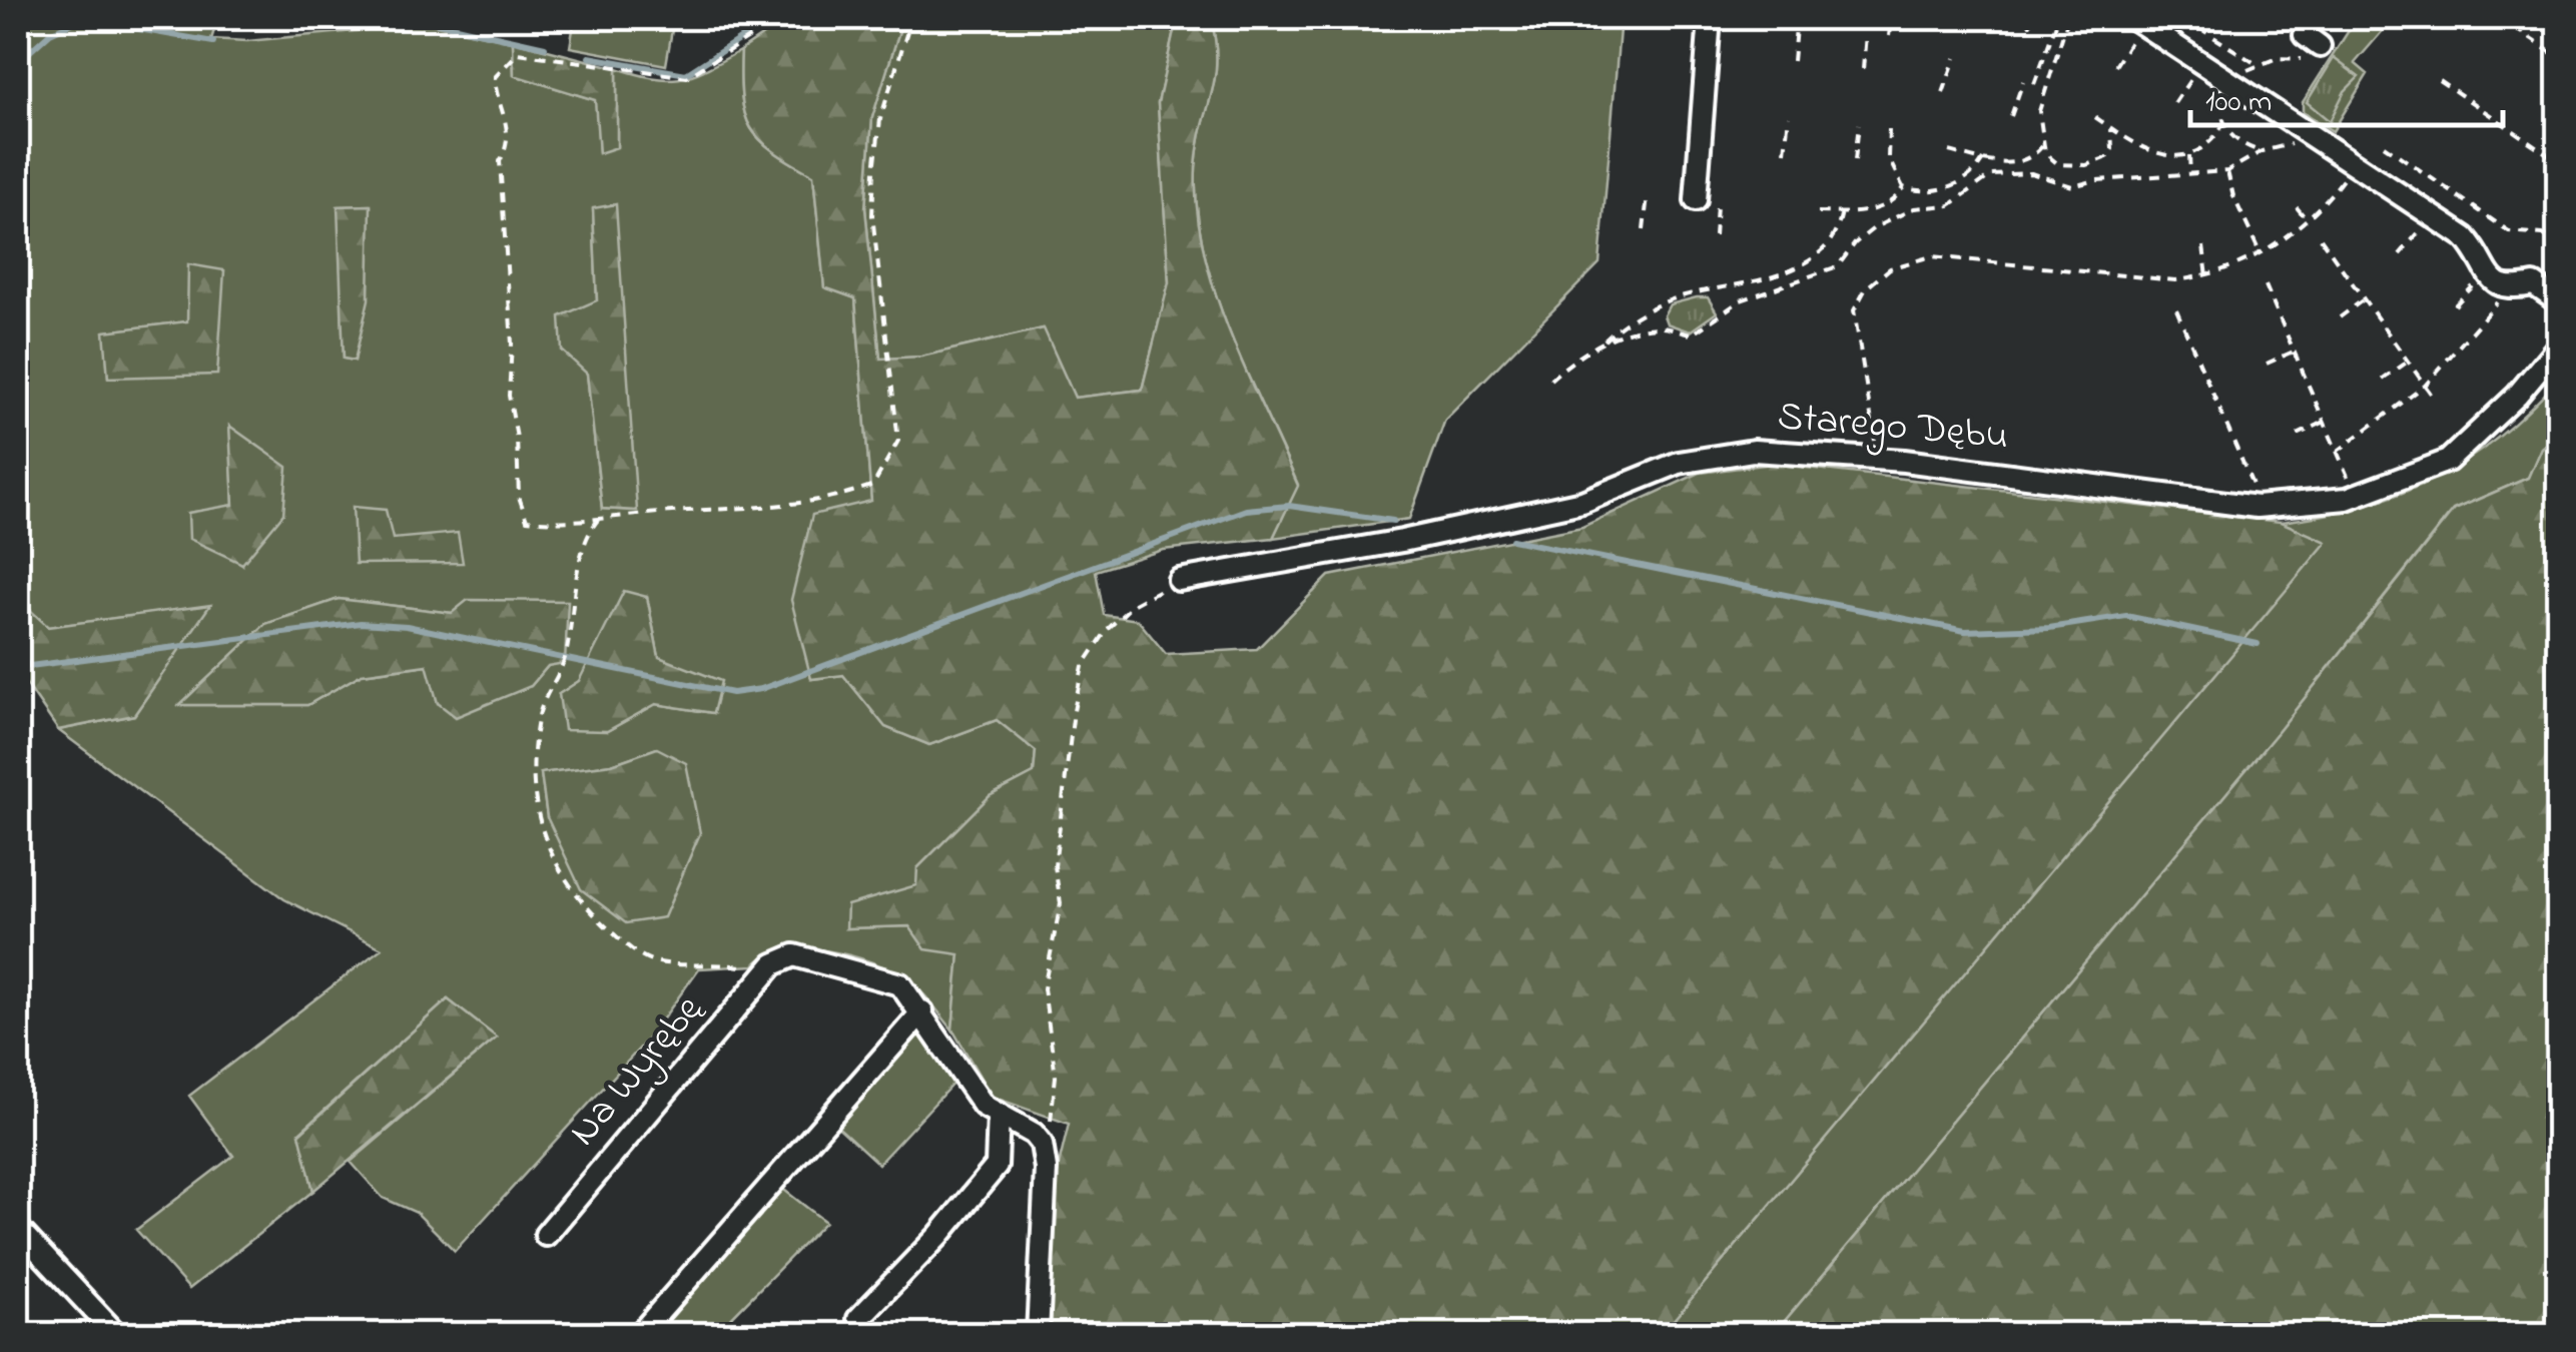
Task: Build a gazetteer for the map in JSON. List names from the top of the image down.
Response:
{
  "streets": {
    "street": ["Starego Dębu", "Na Wyrębę"]
  },
  "scale_bar": "100 m"
}
